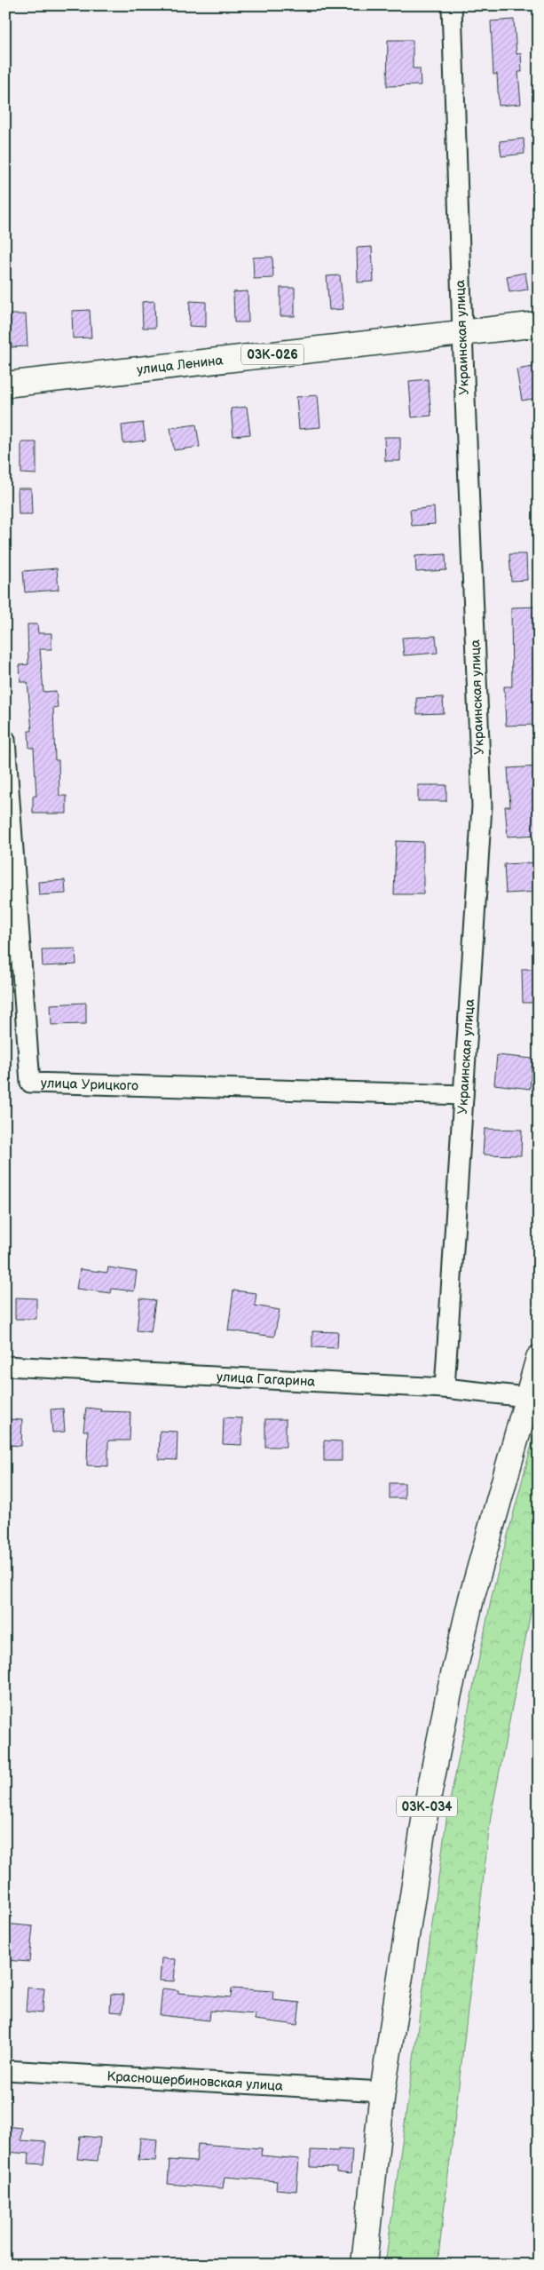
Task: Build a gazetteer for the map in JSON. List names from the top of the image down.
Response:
{
  "streets": {
    "main road": ["03К-026", "улица Ленина", "03К-034"],
    "street": [
      "Украинская улица",
      "улица Урицкого",
      "улица Гагарина",
      "Краснощербиновская улица"
    ]
  },
  "crossings": [
    ["Украинская улица", "улица Ленина"],
    ["Украинская улица", "улица Урицкого"],
    ["Украинская улица", "улица Гагарина"],
    ["улица Гагарина", "03К-034"],
    ["03К-034", "Краснощербиновская улица"]
  ]
}
